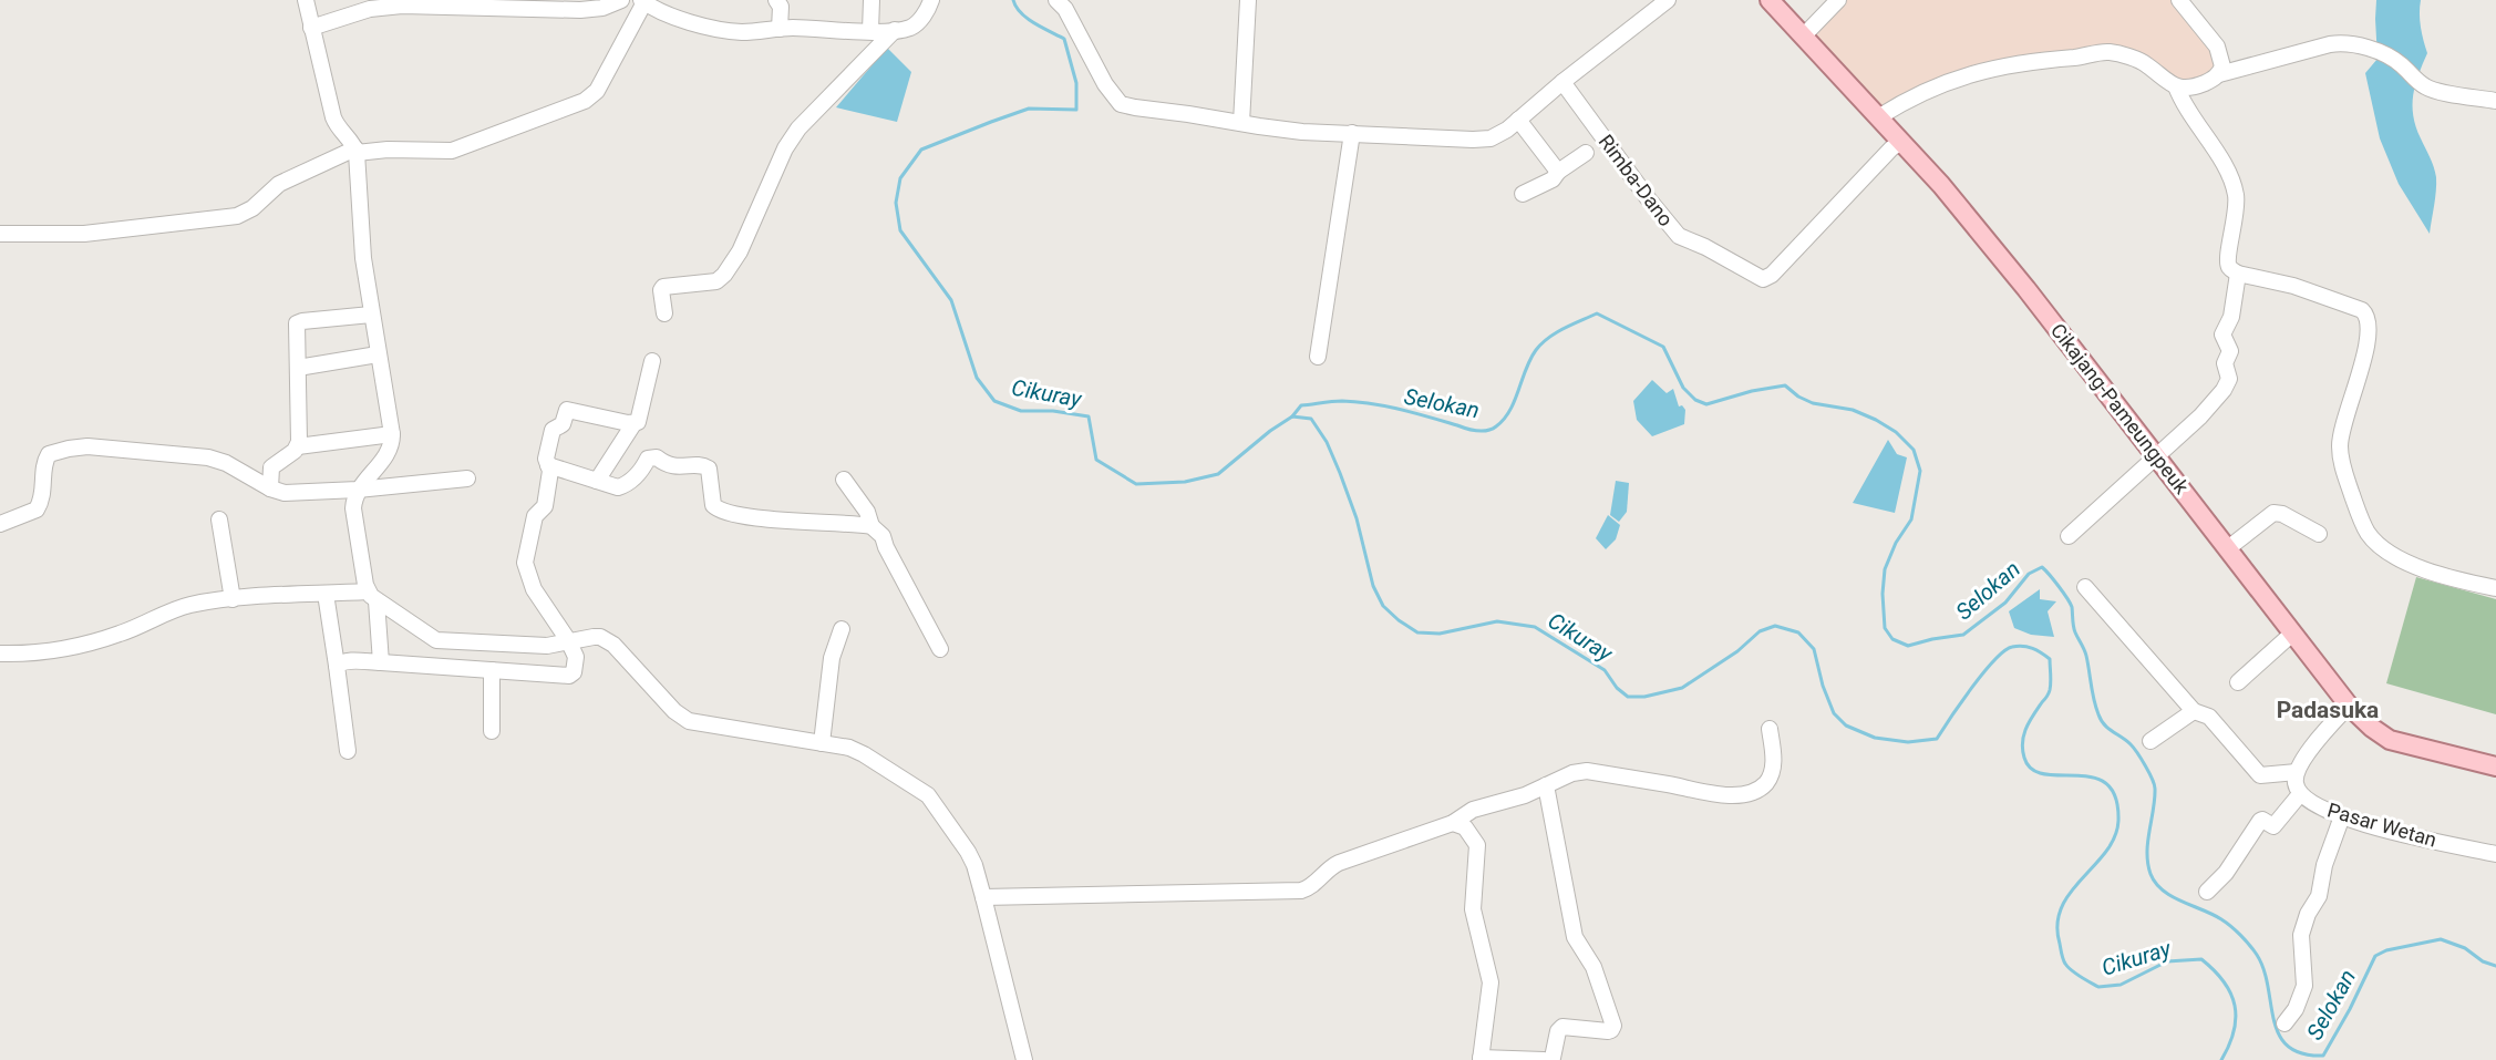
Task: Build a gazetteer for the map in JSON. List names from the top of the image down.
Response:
{
  "streets": {
    "main road": ["Cikajang-Pameungpeuk"],
    "street": ["Rimba-Dano", "Pasar Wetan"]
  },
  "crossings": [
    ["Rimba-Dano", "Cikajang-Pameungpeuk"]
  ],
  "districts": ["Padasuka"],
  "water": ["Cikuray", "Selokan"]
}
